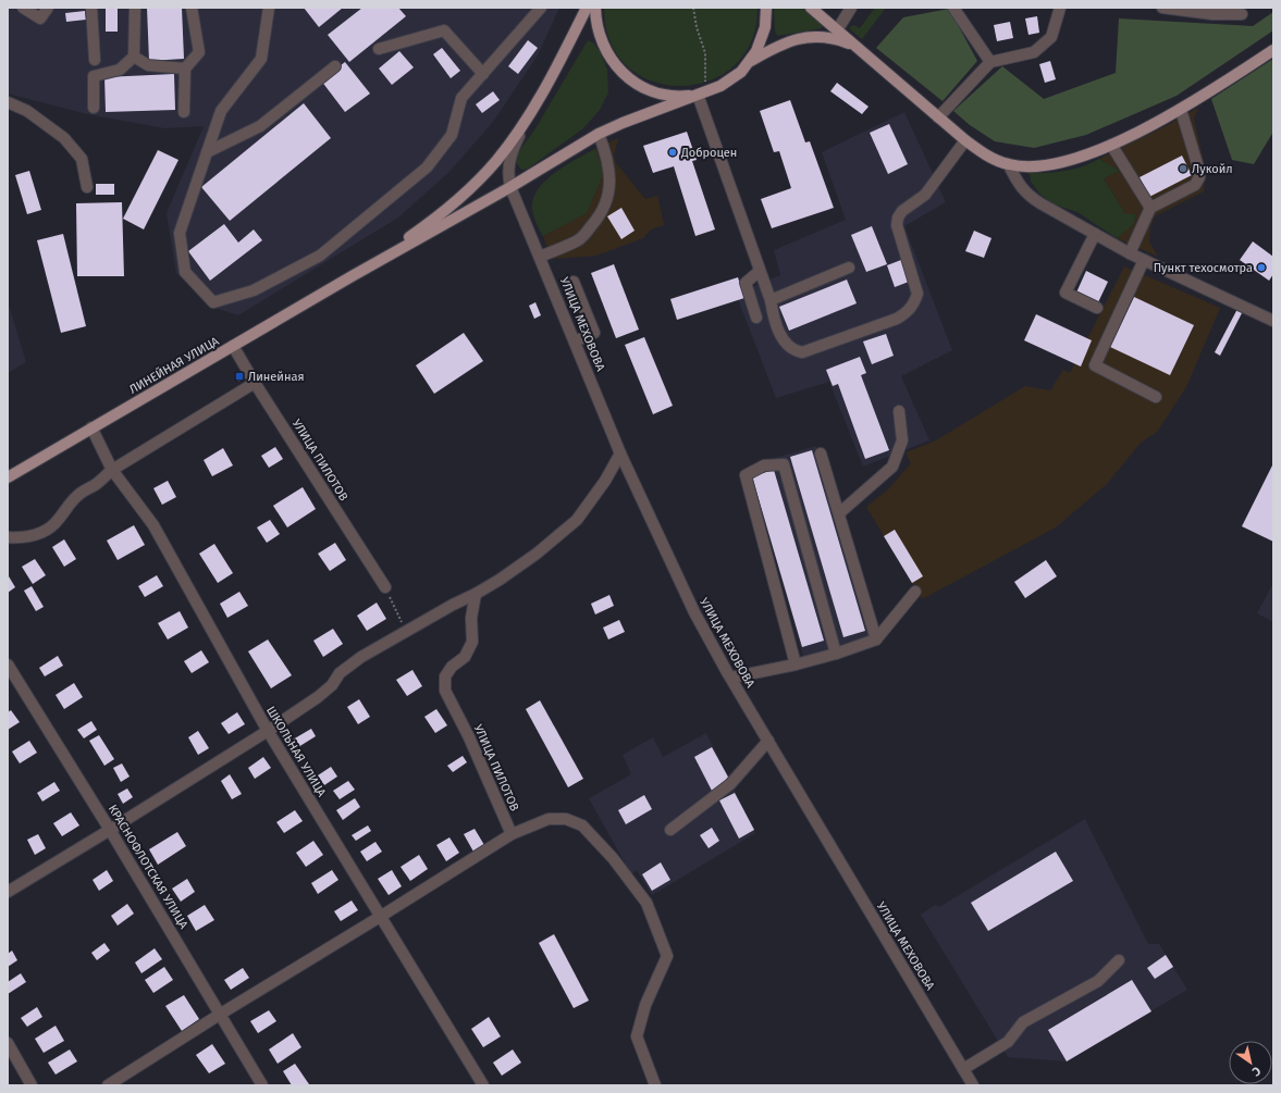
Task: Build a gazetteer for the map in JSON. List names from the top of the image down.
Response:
{
  "streets": {
    "main road": ["ЛИНЕЙНАЯ УЛИЦА"],
    "street": [
      "УЛИЦА МЕХОВОВА",
      "УЛИЦА ПИЛОТОВ",
      "ШКОЛЬНАЯ УЛИЦА",
      "КРАСНОФЛОТСКАЯ УЛИЦА"
    ]
  },
  "crossings": [
    ["ЛИНЕЙНАЯ УЛИЦА", "УЛИЦА ПИЛОТОВ"],
    ["ЛИНЕЙНАЯ УЛИЦА", "ШКОЛЬНАЯ УЛИЦА"]
  ],
  "places": {
    "other": ["Доброцен", "Лукойл", "Пункт техосмотра"],
    "transit": ["Линейная"]
  },
  "north": "bottom right"
}
